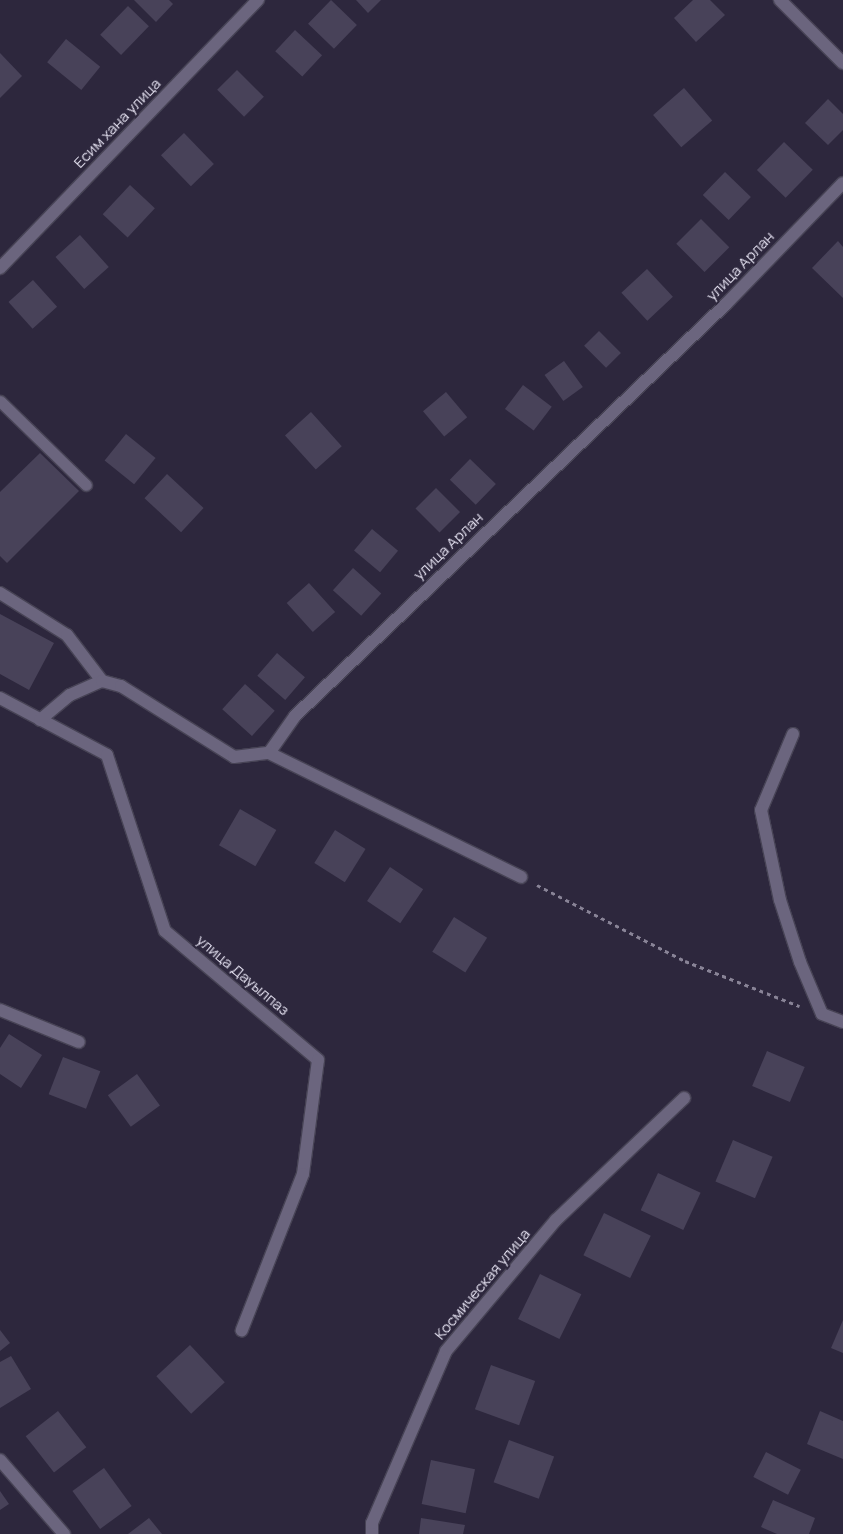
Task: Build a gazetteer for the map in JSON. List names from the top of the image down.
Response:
{
  "streets": {
    "street": [
      "Есим хана улица",
      "улица Арлан",
      "улица Дауылпаз",
      "Космическая улица"
    ]
  }
}
